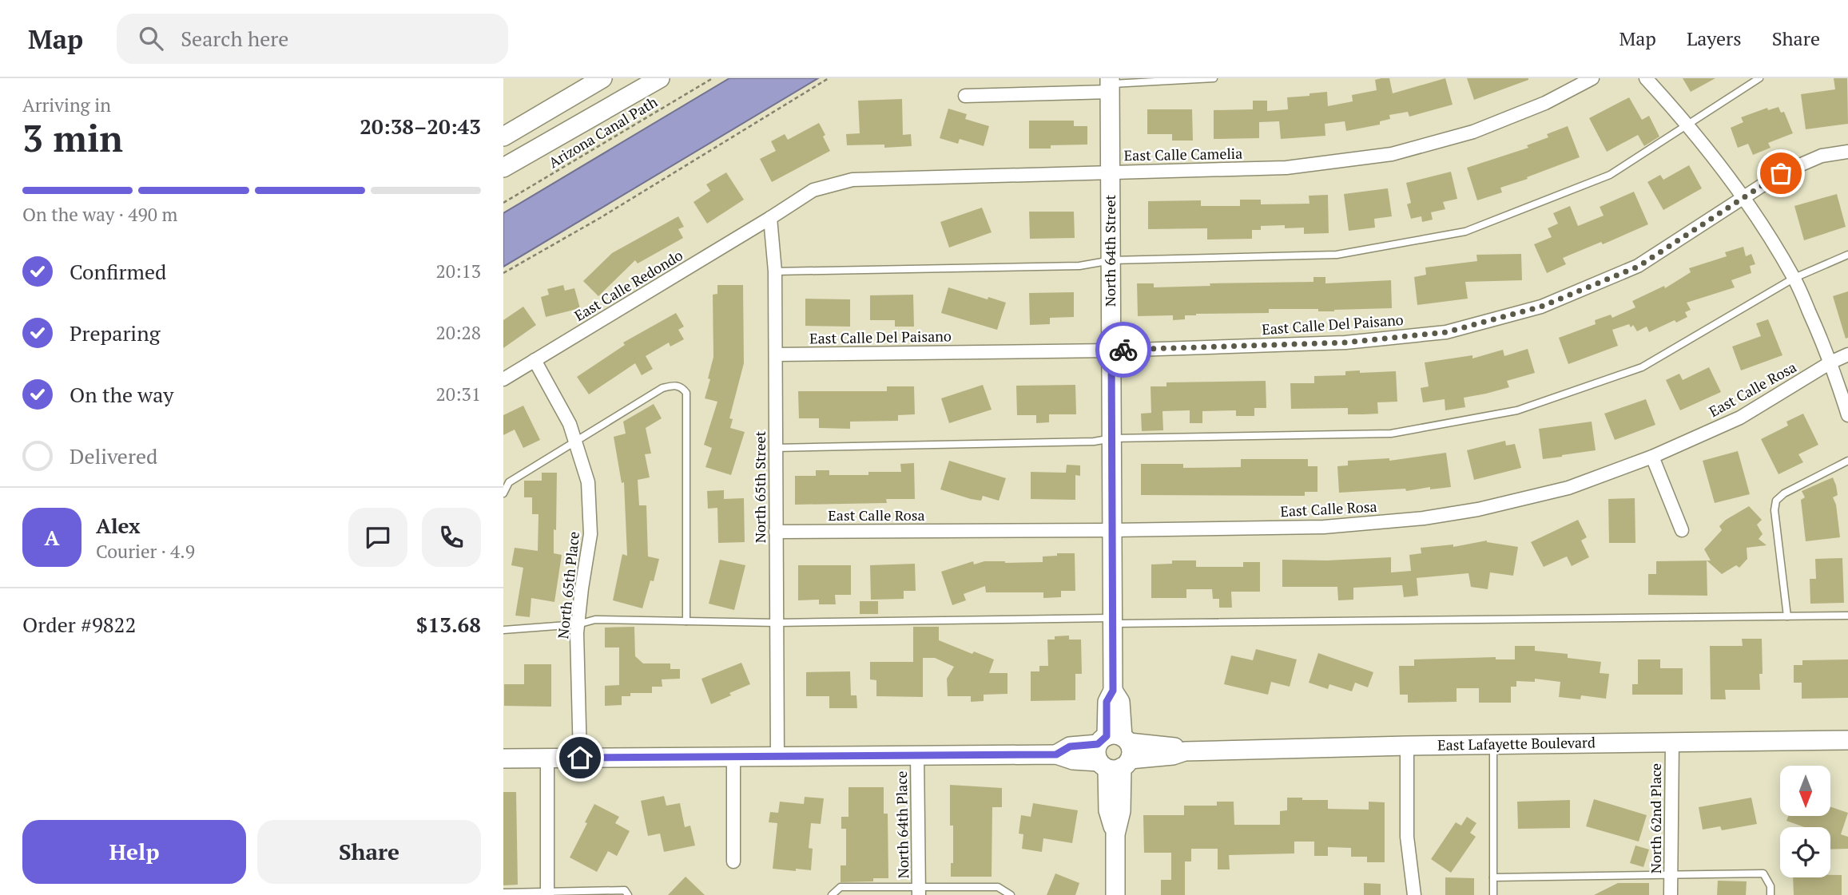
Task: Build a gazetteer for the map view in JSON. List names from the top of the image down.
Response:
{
  "streets": {
    "street": [
      "East Calle Camelia",
      "North 64th Street",
      "East Calle Redondo",
      "East Calle Del Paisano",
      "East Calle Rosa",
      "North 65th Street",
      "North 65th Place",
      "East Lafayette Boulevard",
      "North 62nd Place",
      "North 64th Place"
    ],
    "path": ["Arizona Canal Path"]
  },
  "crossings": [
    ["East Calle Camelia", "North 64th Street"],
    ["East Calle Camelia", "East Calle Redondo"],
    ["East Calle Camelia", "North 65th Street"],
    ["North 64th Street", "East Calle Del Paisano"],
    ["North 64th Street", "East Calle Rosa"],
    ["North 64th Street", "East Lafayette Boulevard"],
    ["East Calle Redondo", "North 65th Street"],
    ["East Calle Redondo", "North 65th Place"],
    ["East Calle Del Paisano", "North 65th Street"],
    ["East Calle Rosa", "North 65th Street"],
    ["North 65th Street", "East Lafayette Boulevard"],
    ["North 65th Place", "East Lafayette Boulevard"],
    ["East Lafayette Boulevard", "North 62nd Place"],
    ["East Lafayette Boulevard", "North 64th Place"]
  ],
  "north": "bottom",
  "page": {
    "header": "Map",
    "search": "Search here",
    "nav": ["Map", "Layers", "Share"],
    "heading": ["3 min", "Arriving in", "20:38–20:43"],
    "panel": [
      "Alex",
      "Courier · 4.9",
      "Order #9822",
      "$13.68"
    ],
    "bar": "On the way · 490 m",
    "list": [
      ["Confirmed", "20:13"],
      ["Preparing", "20:28"],
      ["On the way", "20:31"],
      "Delivered"
    ],
    "round": "A",
    "buttons": ["Help", "Share"]
  }
}
